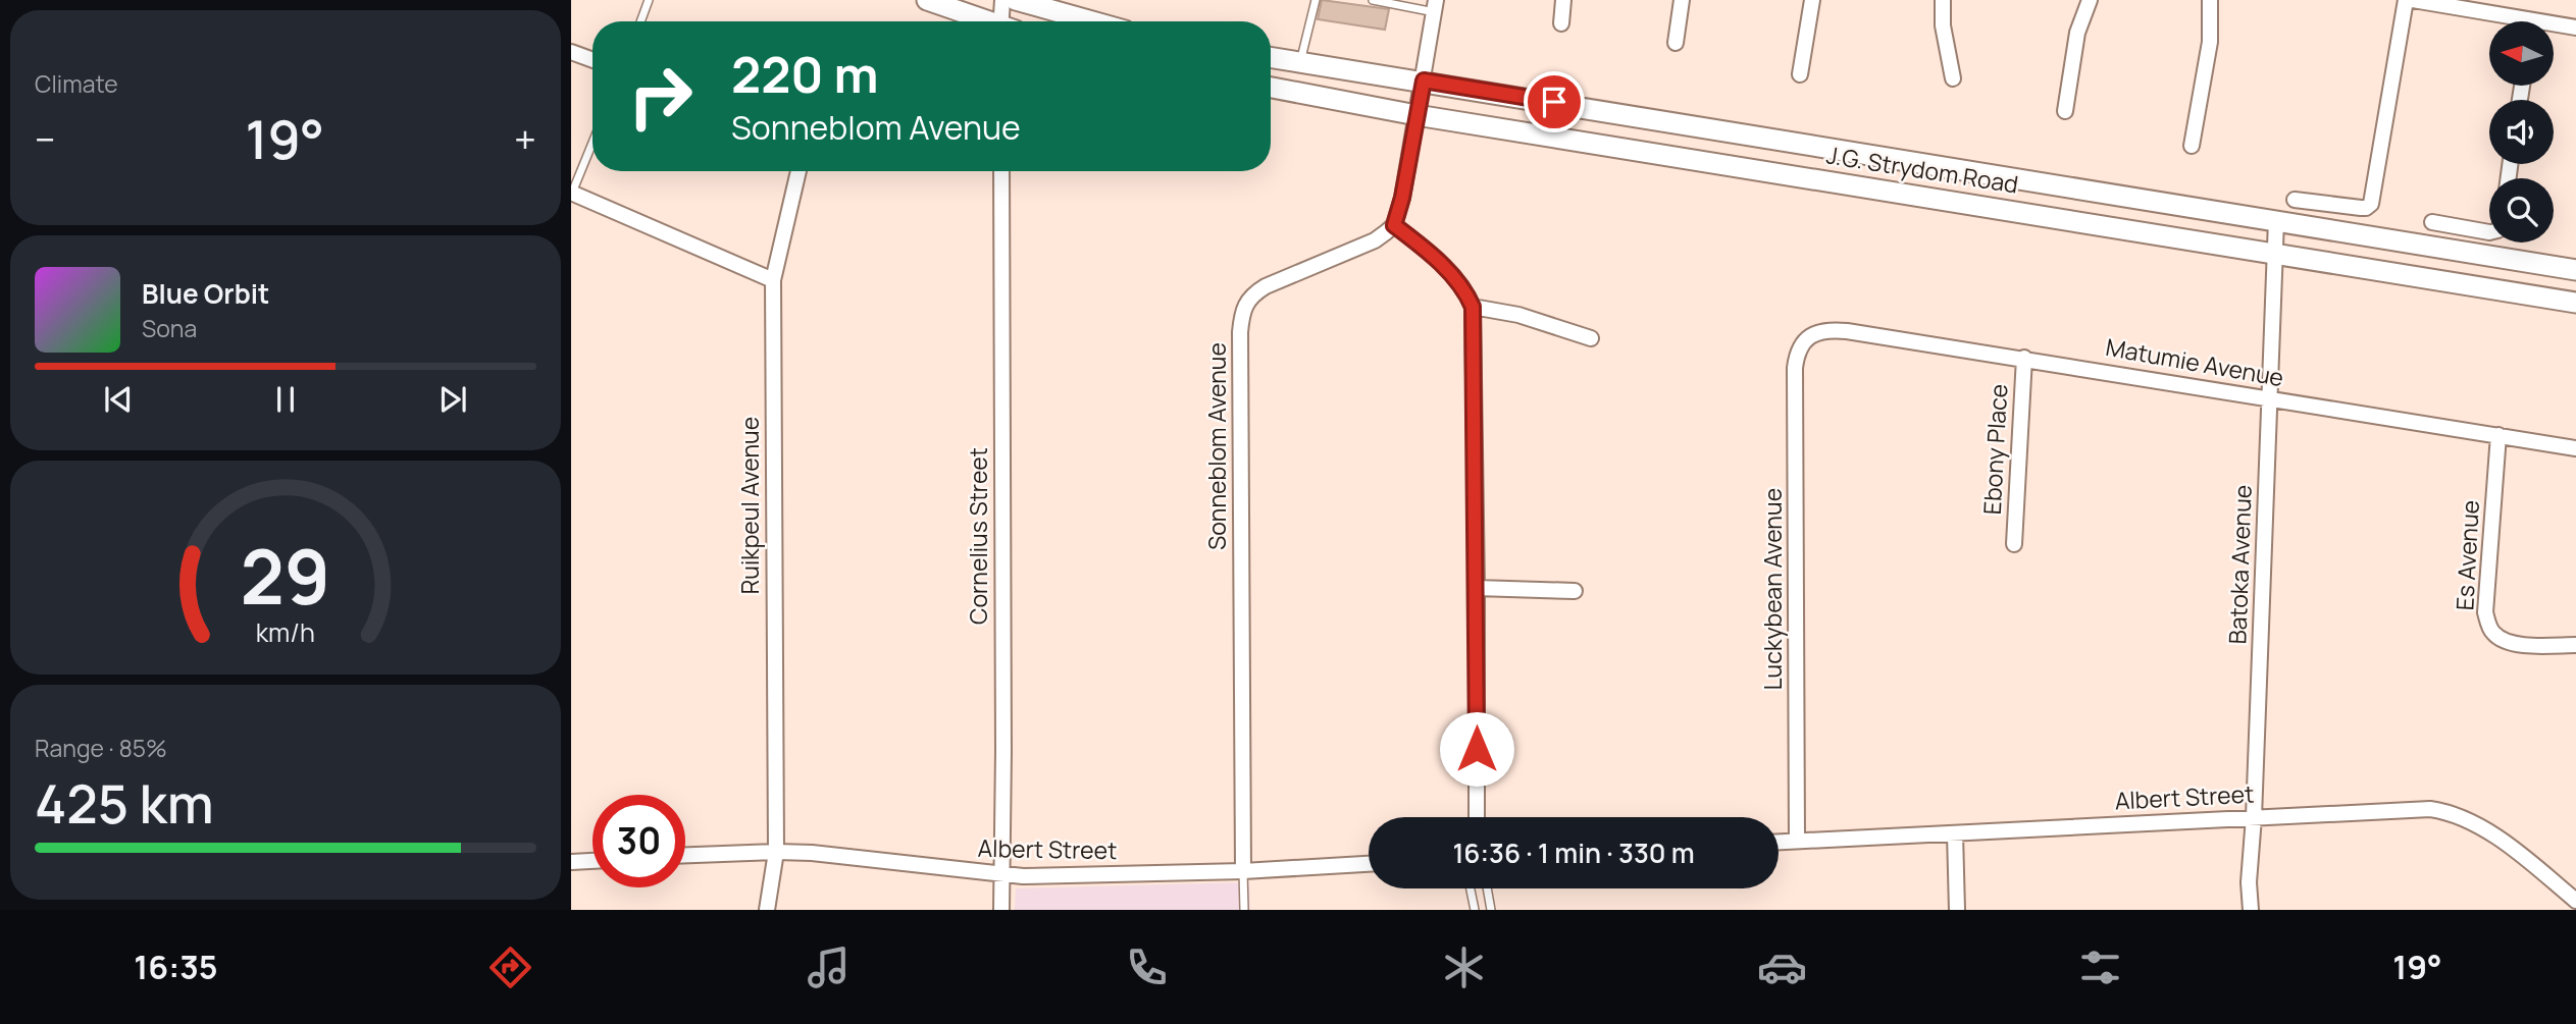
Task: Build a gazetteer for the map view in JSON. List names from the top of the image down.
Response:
{
  "streets": {
    "street": [
      "J.G. Strydom Road",
      "Matumie Avenue",
      "Sonneblom Avenue",
      "Ebony Place",
      "Ruikpeul Avenue",
      "Cornelius Street",
      "Es Avenue",
      "Batoka Avenue",
      "Luckybean Avenue",
      "Albert Street"
    ]
  },
  "crossings": [
    ["J.G. Strydom Road", "Batoka Avenue"],
    ["Matumie Avenue", "Ebony Place"],
    ["Matumie Avenue", "Es Avenue"],
    ["Matumie Avenue", "Batoka Avenue"],
    ["Matumie Avenue", "Luckybean Avenue"],
    ["Sonneblom Avenue", "Albert Street"],
    ["Ruikpeul Avenue", "Albert Street"],
    ["Cornelius Street", "Albert Street"],
    ["Batoka Avenue", "Albert Street"],
    ["Luckybean Avenue", "Albert Street"]
  ],
  "north": "left",
  "page": {
    "tile": [
      "Climate",
      ["Range · 85%", "425 km"]
    ],
    "turn": ["220 m", "Sonneblom Avenue"],
    "heat": ["−", "19°", "+"],
    "song": ["Blue Orbit", "Sona"],
    "limit": "30",
    "trip": "16:36 · 1 min · 330 m",
    "tabs": ["16:35", "19°"],
    "gauge": ["29", "km/h"]
  }
}
